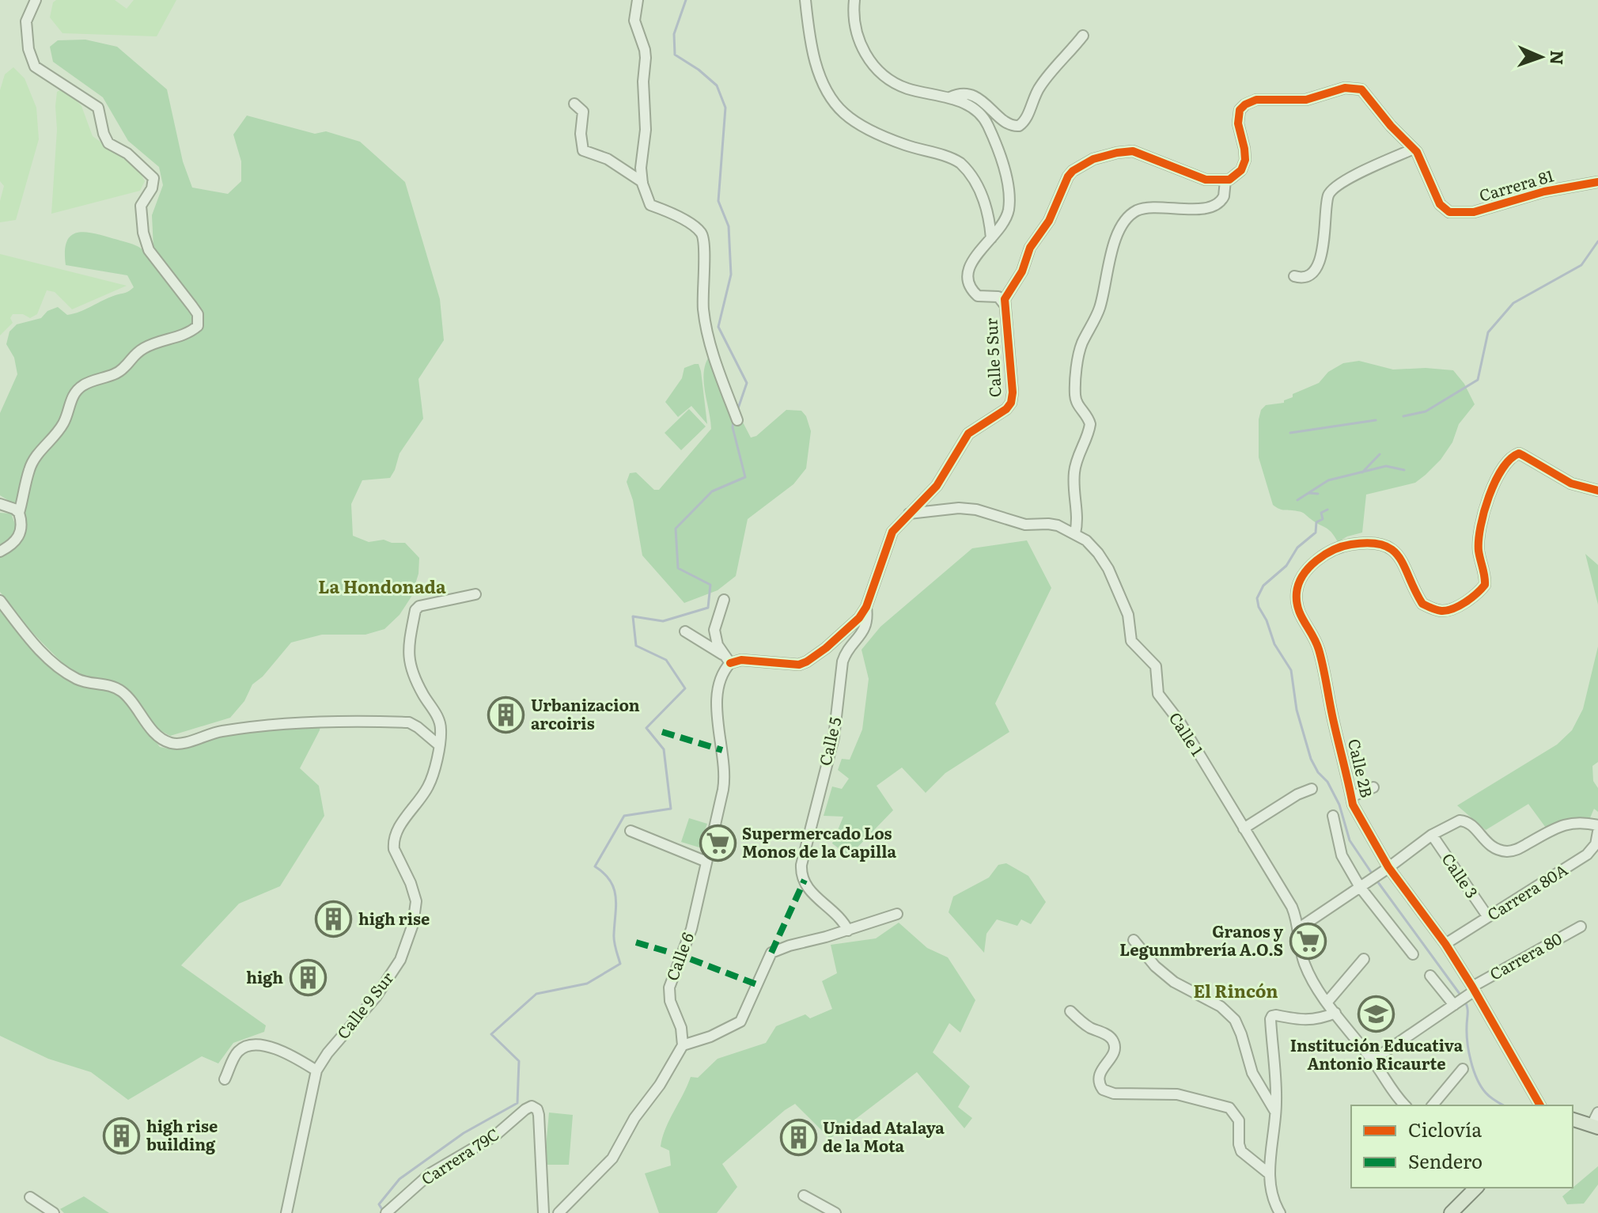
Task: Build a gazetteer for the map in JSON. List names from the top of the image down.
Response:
{
  "streets": {
    "street": [
      "Carrera 81",
      "Calle 5 Sur",
      "Calle 1",
      "Calle 5",
      "Calle 2B",
      "Calle 3",
      "Carrera 80A",
      "Calle 6",
      "Carrera 80",
      "Calle 9 Sur",
      "Carrera 79C"
    ]
  },
  "crossings": [
    ["Carrera 81", "Calle 5 Sur"],
    ["Calle 5 Sur", "Calle 1"],
    ["Calle 5 Sur", "Calle 5"],
    ["Calle 2B", "Carrera 80A"],
    ["Calle 2B", "Carrera 80"],
    ["Calle 3", "Carrera 80A"]
  ],
  "districts": ["La Hondonada", "El Rincón"],
  "places": {
    "building": [
      "Urbanizacion arcoiris",
      "high rise",
      "high",
      "high rise building",
      "Unidad Atalaya de la Mota"
    ],
    "supermarket": ["Supermercado Los Monos de la Capilla", "Granos y Legunmbrería A.O.S"],
    "school or university": ["Institución Educativa Antonio Ricaurte"]
  },
  "legend": ["Ciclovía", "Sendero"],
  "north": "right"
}
